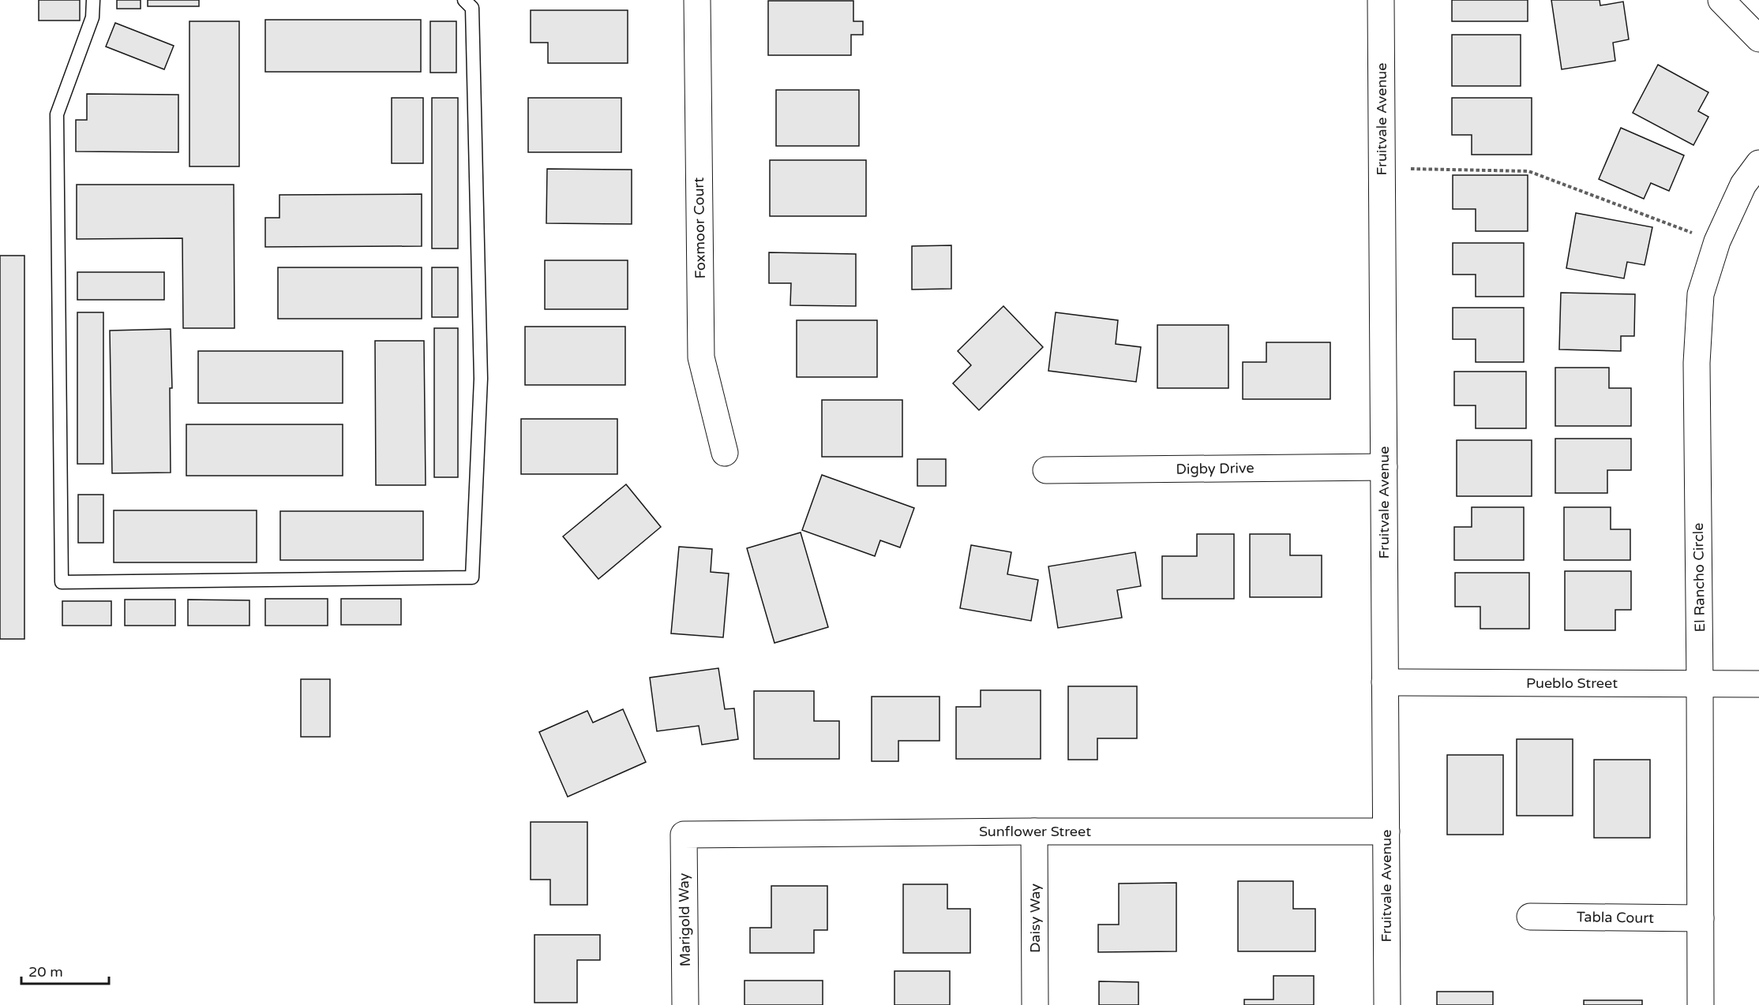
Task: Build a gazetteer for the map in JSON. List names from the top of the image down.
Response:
{
  "streets": {
    "street": [
      "Fruitvale Avenue",
      "Foxmoor Court",
      "Digby Drive",
      "El Rancho Circle",
      "Pueblo Street",
      "Sunflower Street",
      "Tabla Court",
      "Daisy Way",
      "Marigold Way"
    ]
  },
  "crossings": [
    ["Fruitvale Avenue", "Digby Drive"],
    ["Fruitvale Avenue", "Pueblo Street"],
    ["Fruitvale Avenue", "Sunflower Street"],
    ["El Rancho Circle", "Pueblo Street"],
    ["El Rancho Circle", "Tabla Court"],
    ["Sunflower Street", "Daisy Way"],
    ["Sunflower Street", "Marigold Way"]
  ],
  "scale_bar": "20 m"
}
